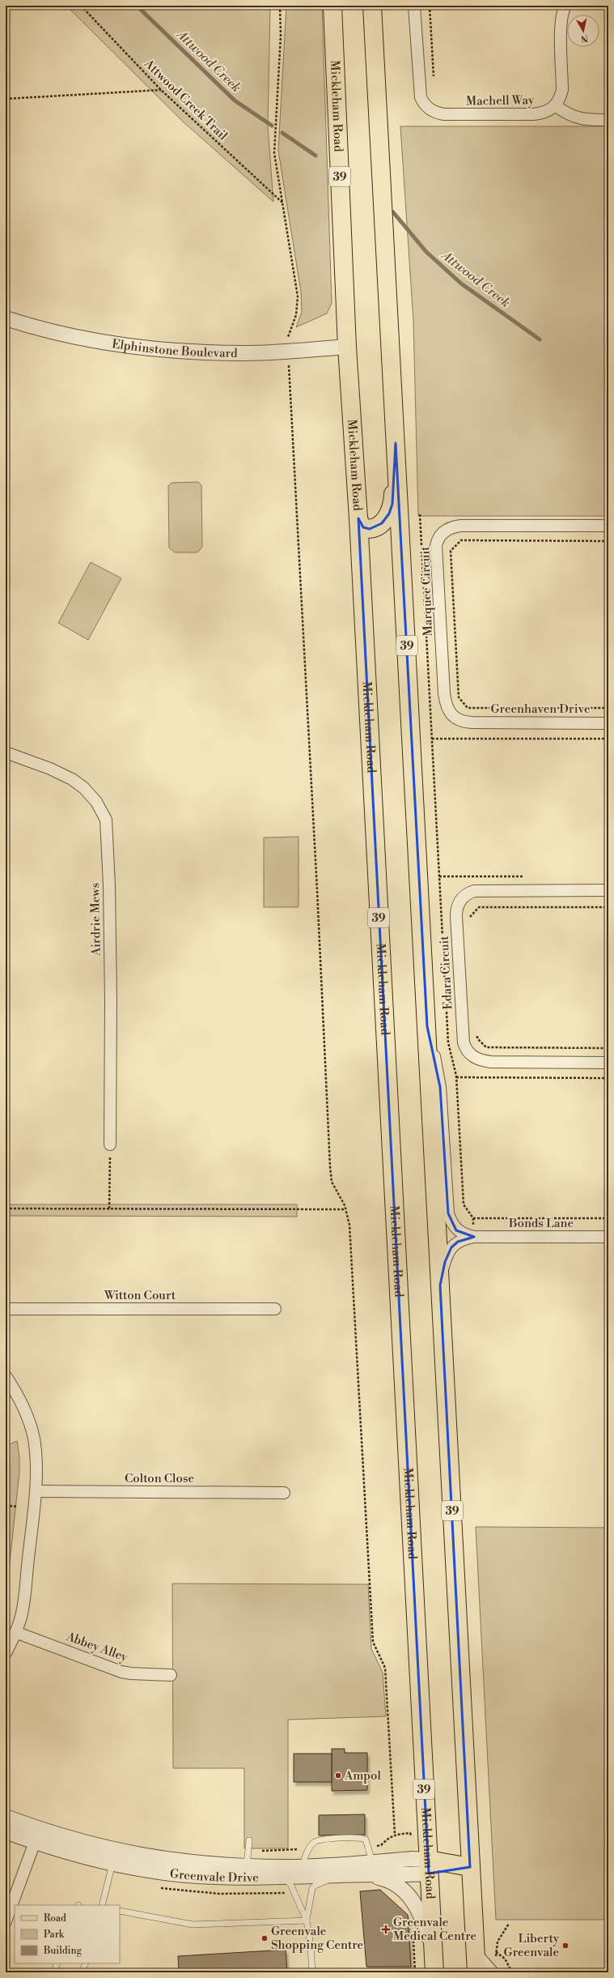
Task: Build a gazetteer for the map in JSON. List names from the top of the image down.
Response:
{
  "streets": {
    "main road": ["Mickleham Road", "39"],
    "street": [
      "Machell Way",
      "Elphinstone Boulevard",
      "Marquee Circuit",
      "Greenhaven Drive",
      "Airdrie Mews",
      "Edara Circuit",
      "Bonds Lane",
      "Witton Court",
      "Colton Close",
      "Abbey Alley",
      "Greenvale Drive"
    ],
    "path": ["Attwood Creek Trail"]
  },
  "crossings": [
    ["Mickleham Road", "Elphinstone Boulevard"],
    ["Mickleham Road", "Greenvale Drive"],
    ["Marquee Circuit", "Greenhaven Drive"]
  ],
  "water": ["Attwood Creek"],
  "places": {
    "other": ["Ampol", "Greenvale Shopping Centre", "Liberty Greenvale"],
    "health": ["Greenvale Medical Centre"]
  },
  "legend": ["Road", "Park", "Building"],
  "north": "bottom"
}
